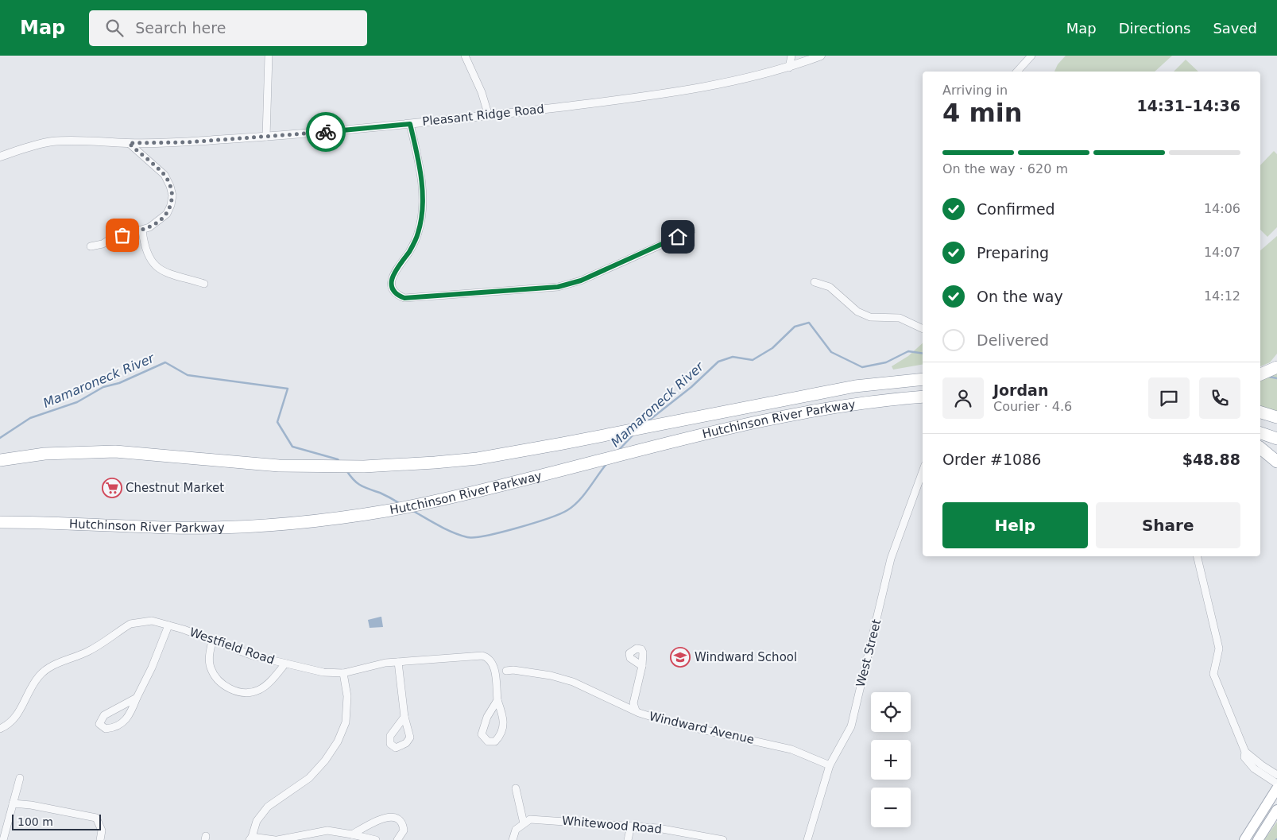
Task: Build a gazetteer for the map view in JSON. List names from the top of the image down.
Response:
{
  "streets": {
    "highway": ["Hutchinson River Parkway"],
    "street": [
      "Pleasant Ridge Road",
      "Westfield Road",
      "West Street",
      "Windward Avenue",
      "Whitewood Road"
    ]
  },
  "crossings": [
    ["West Street", "Windward Avenue"]
  ],
  "water": ["Mamaroneck River"],
  "places": {
    "supermarket": ["Chestnut Market"],
    "school or university": ["Windward School"]
  },
  "scale_bar": "100 m",
  "page": {
    "header": "Map",
    "search": "Search here",
    "nav": ["Map", "Directions", "Saved"],
    "heading": ["4 min", "Arriving in", "14:31–14:36"],
    "panel": [
      "Jordan",
      "Courier · 4.6",
      "Order #1086",
      "$48.88"
    ],
    "bar": "On the way · 620 m",
    "list": [
      ["Confirmed", "14:06"],
      ["Preparing", "14:07"],
      ["On the way", "14:12"],
      "Delivered"
    ],
    "buttons": ["Help", "Share"],
    "map_buttons": ["+", "−"],
    "scale": "100 m"
  }
}
